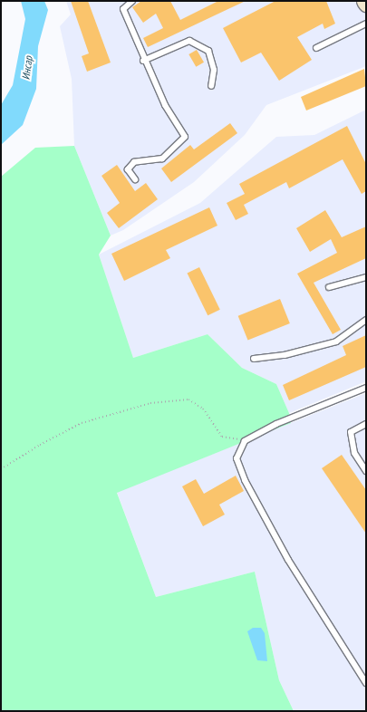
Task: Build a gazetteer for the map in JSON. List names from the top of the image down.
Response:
{
  "water": ["Инсар"]
}
